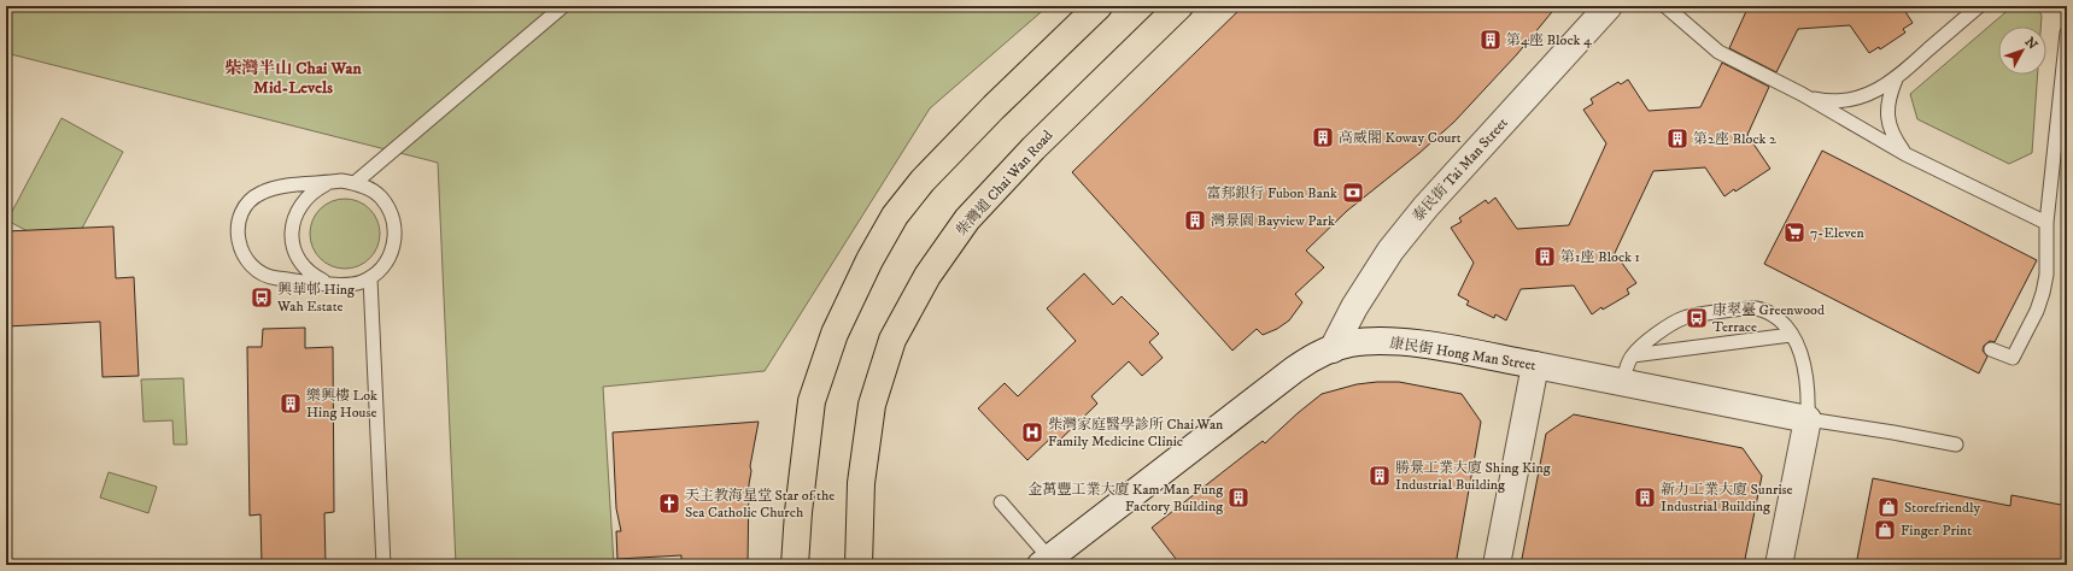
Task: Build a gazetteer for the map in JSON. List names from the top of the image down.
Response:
{
  "streets": {
    "main road": ["柴灣道 Chai Wan Road"],
    "street": ["泰民街 Tai Man Street", "康民街 Hong Man Street"]
  },
  "crossings": [
    ["泰民街 Tai Man Street", "康民街 Hong Man Street"]
  ],
  "districts": ["柴灣半山 Chai Wan Mid-Levels"],
  "places": {
    "building": [
      "第4座 Block 4",
      "高威閣 Koway Court",
      "第2座 Block 2",
      "灣景園 Bayview Park",
      "第1座 Block 1",
      "樂興樓 Lok Hing House",
      "勝景工業大廈 Shing King Industrial Building",
      "金萬豐工業大廈 Kam Man Fung Factory Building",
      "新力工業大廈 Sunrise Industrial Building"
    ],
    "bank": ["富邦銀行 Fubon Bank"],
    "supermarket": ["7-Eleven"],
    "bus stop": ["興華邨 Hing Wah Estate", "康翠臺 Greenwood Terrace"],
    "hospital": ["柴灣家庭醫學診所 Chai Wan Family Medicine Clinic"],
    "church": ["天主教海星堂 Star of the Sea Catholic Church"],
    "shop": ["Storefriendly", "Finger Print"]
  },
  "north": "top right"
}
